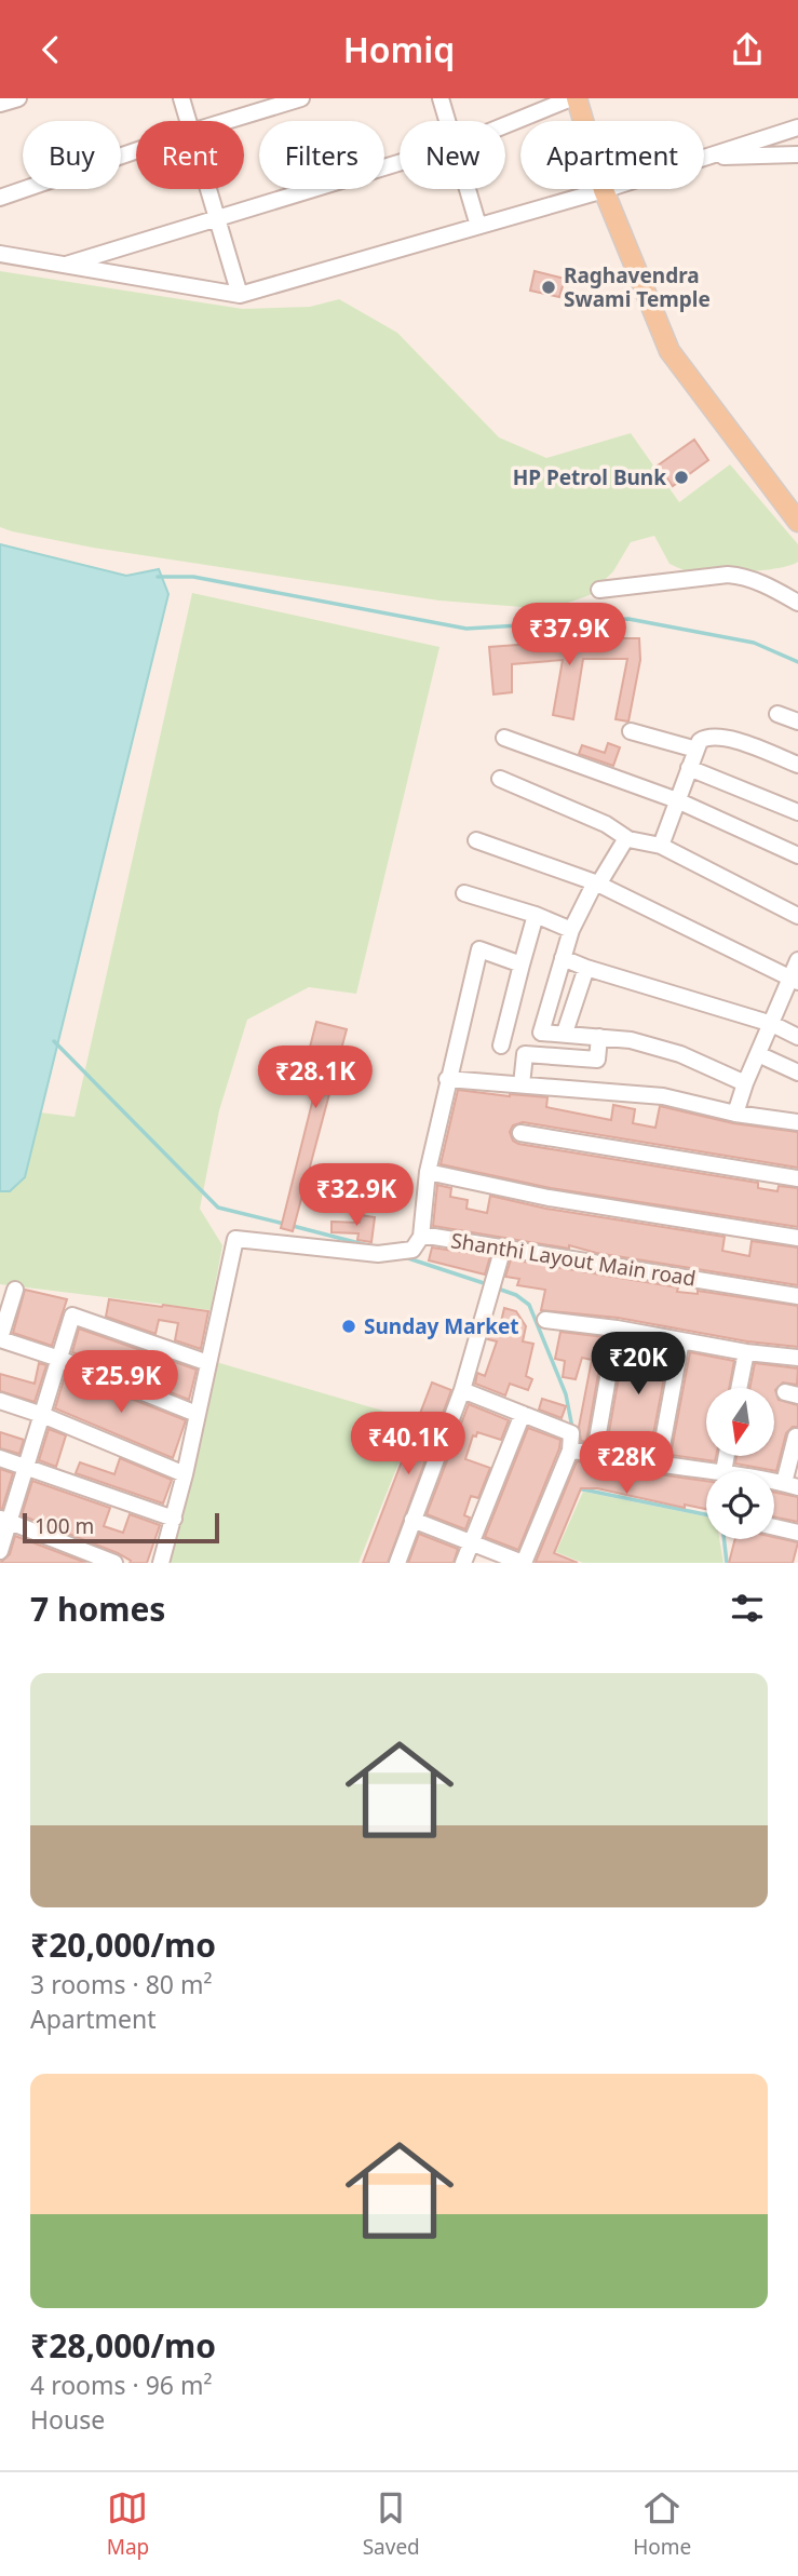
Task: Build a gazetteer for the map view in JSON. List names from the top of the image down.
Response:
{
  "streets": {
    "street": ["Shanthi Layout Main road"]
  },
  "places": ["Raghavendra Swami Temple", "HP Petrol Bunk", "Sunday Market"],
  "scale_bar": "100 m",
  "north": "bottom",
  "page": {
    "header": "Homiq",
    "chip": [
      "Buy",
      "Rent",
      "Filters",
      "New",
      "Apartment"
    ],
    "price": [
      "₹37.9K",
      "₹28.1K",
      "₹32.9K",
      "₹20K",
      "₹25.9K",
      "₹40.1K",
      "₹28K"
    ],
    "scale": "100 m",
    "heading": "7 homes",
    "list": [
      {
        "name": "₹20,000/mo",
        "note": "3 rooms · 80 m² · Apartment"
      },
      {
        "name": "₹28,000/mo",
        "note": "4 rooms · 96 m² · House"
      }
    ],
    "tabs": ["Map", "Saved", "Home"]
  }
}
